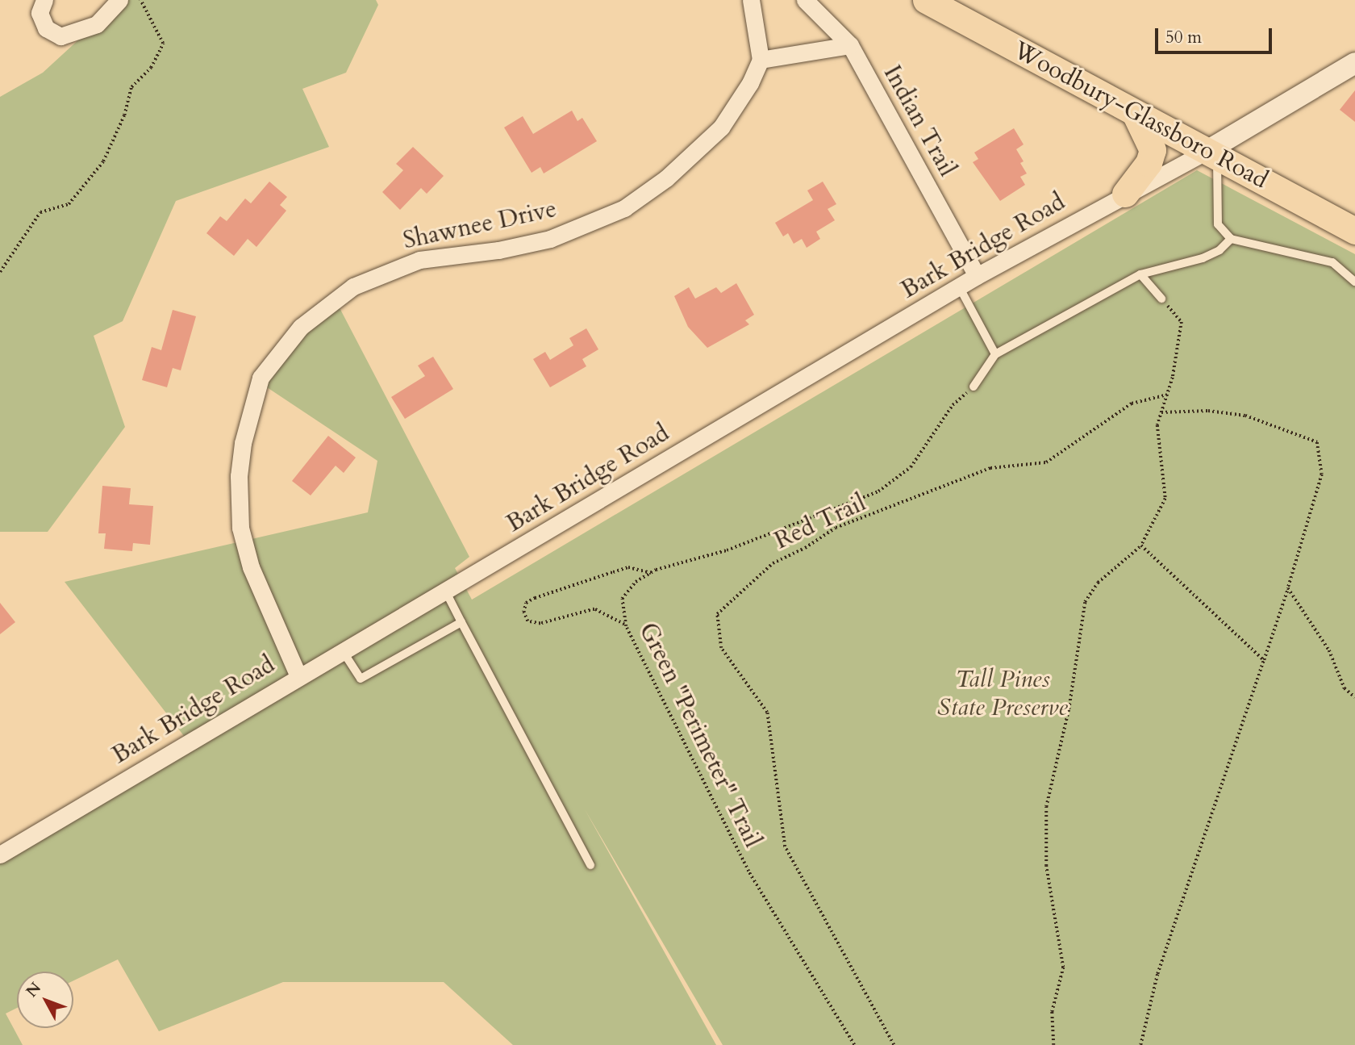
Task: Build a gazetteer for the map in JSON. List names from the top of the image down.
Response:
{
  "streets": {
    "main road": ["Woodbury-Glassboro Road"],
    "street": ["Indian Trail", "Shawnee Drive", "Bark Bridge Road"],
    "path": ["Red Trail", "Green \"Perimeter\" Trail"]
  },
  "crossings": [
    ["Woodbury-Glassboro Road", "Bark Bridge Road"],
    ["Indian Trail", "Bark Bridge Road"],
    ["Shawnee Drive", "Bark Bridge Road"]
  ],
  "parks": ["Tall Pines State Preserve"],
  "scale_bar": "50 m",
  "north": "top left"
}
